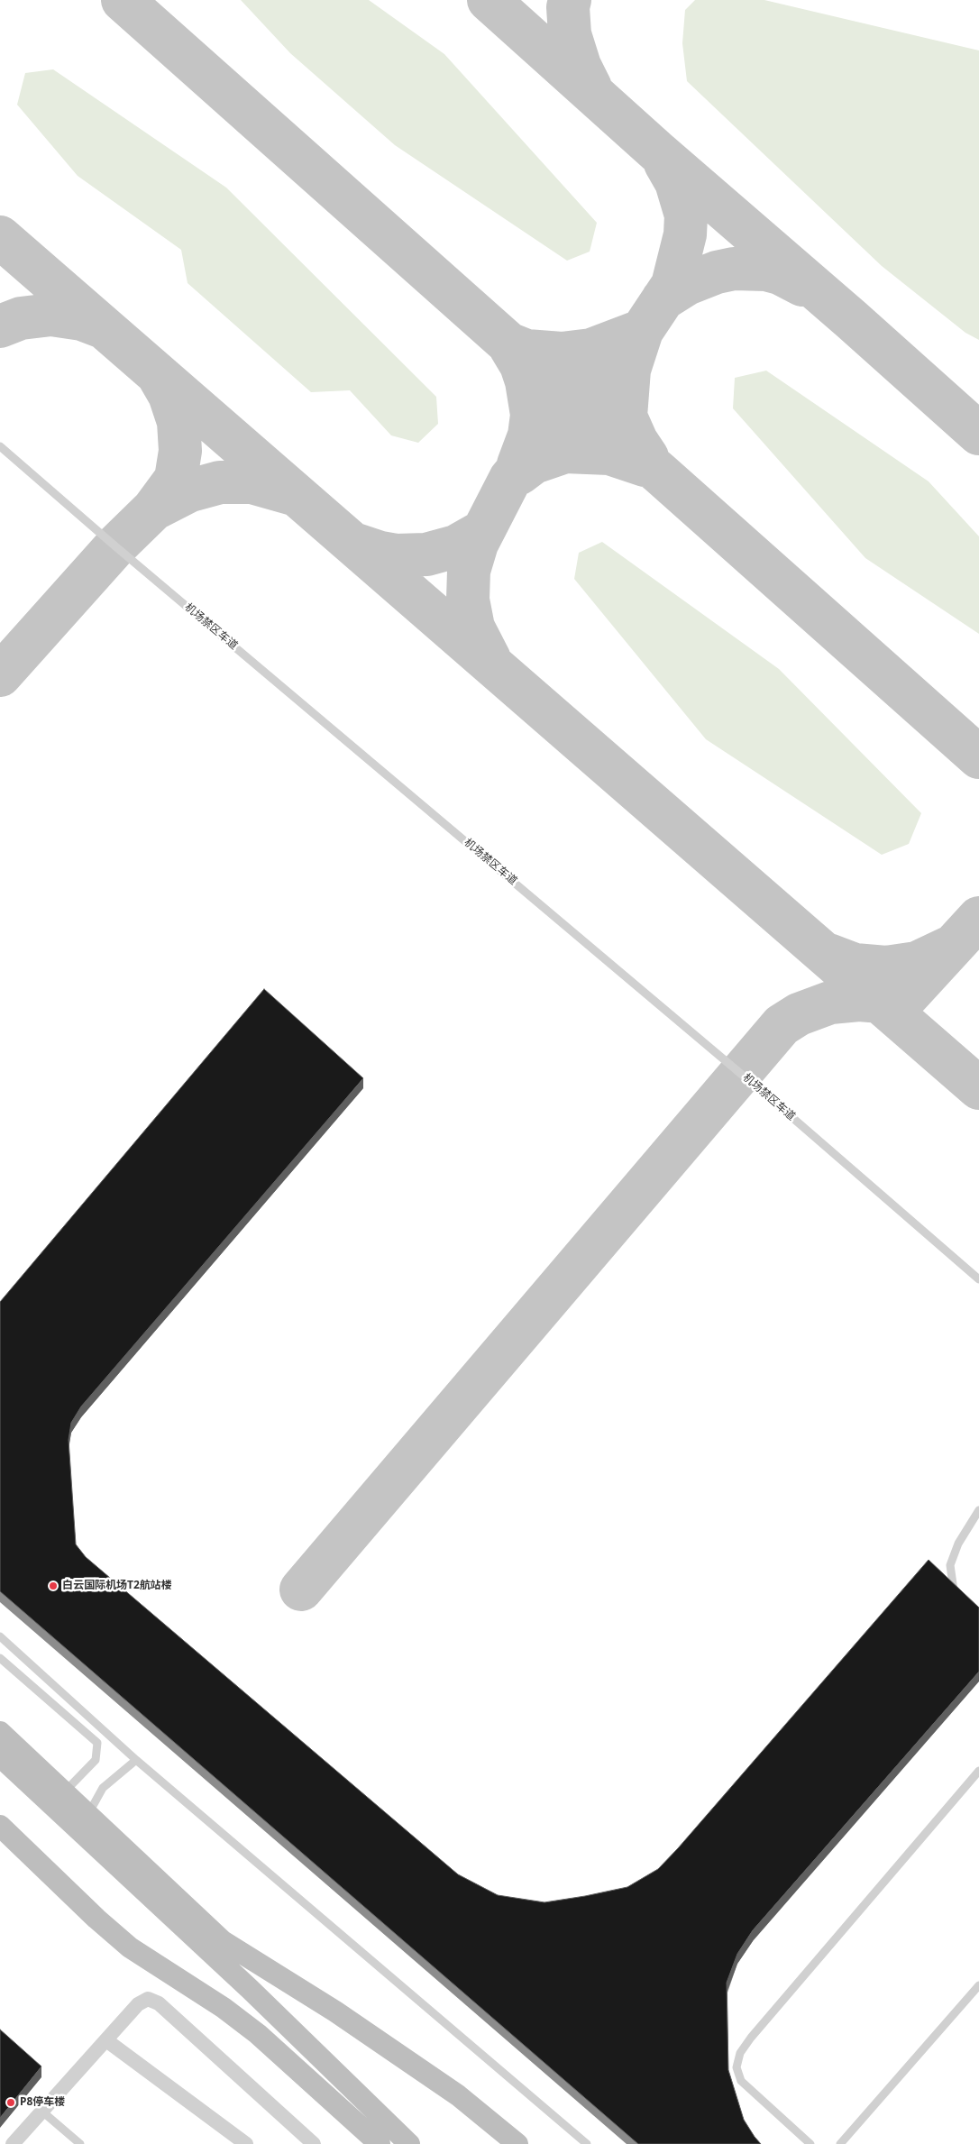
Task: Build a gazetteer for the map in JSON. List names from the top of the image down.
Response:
{
  "streets": {
    "lane": ["机场禁区车道"]
  },
  "places": ["白云国际机场T2航站楼", "P8停车楼"]
}
